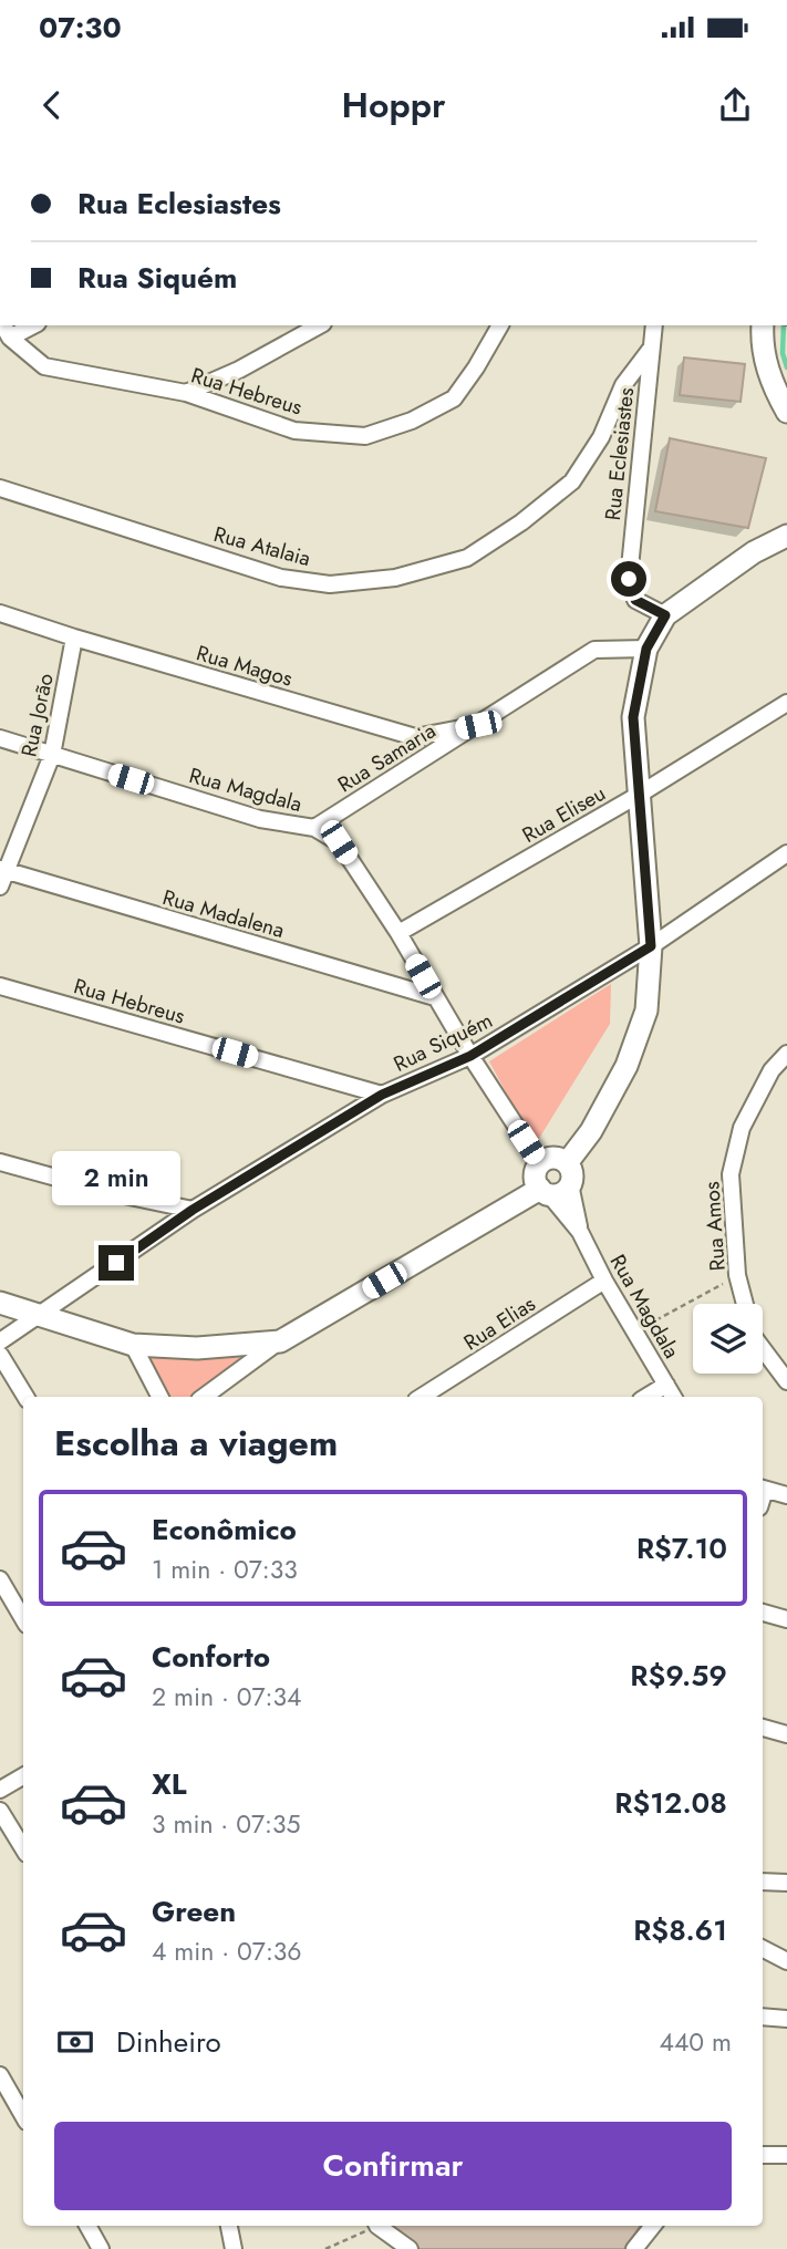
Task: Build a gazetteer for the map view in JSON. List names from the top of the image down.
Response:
{
  "streets": {
    "street": [
      "Rua Hebreus",
      "Rua Eclesiastes",
      "Rua Atalaia",
      "Rua Magos",
      "Rua Jorão",
      "Rua Samaria",
      "Rua Magdala",
      "Rua Eliseu",
      "Rua Madalena",
      "Rua Siquém",
      "Rua Amos",
      "Rua Elias"
    ]
  },
  "crossings": [
    ["Rua Hebreus", "Rua Siquém"],
    ["Rua Eclesiastes", "Rua Atalaia"],
    ["Rua Magos", "Rua Jorão"],
    ["Rua Magos", "Rua Samaria"],
    ["Rua Jorão", "Rua Magdala"],
    ["Rua Jorão", "Rua Madalena"],
    ["Rua Samaria", "Rua Magdala"],
    ["Rua Magdala", "Rua Eliseu"],
    ["Rua Magdala", "Rua Madalena"],
    ["Rua Magdala", "Rua Siquém"],
    ["Rua Magdala", "Rua Elias"]
  ],
  "page": {
    "status": "07:30",
    "header": "Hoppr",
    "banner": ["Rua Eclesiastes", "Rua Siquém"],
    "bubble": "2 min",
    "heading": "Escolha a viagem",
    "list": [
      {
        "name": "Econômico",
        "note": "1 min · 07:33",
        "value": "R$7.10"
      },
      {
        "name": "Conforto",
        "note": "2 min · 07:34",
        "value": "R$9.59"
      },
      {
        "name": "XL",
        "note": "3 min · 07:35",
        "value": "R$12.08"
      },
      {
        "name": "Green",
        "note": "4 min · 07:36",
        "value": "R$8.61"
      }
    ],
    "pay": ["Dinheiro", "440 m"],
    "buttons": "Confirmar"
  }
}
